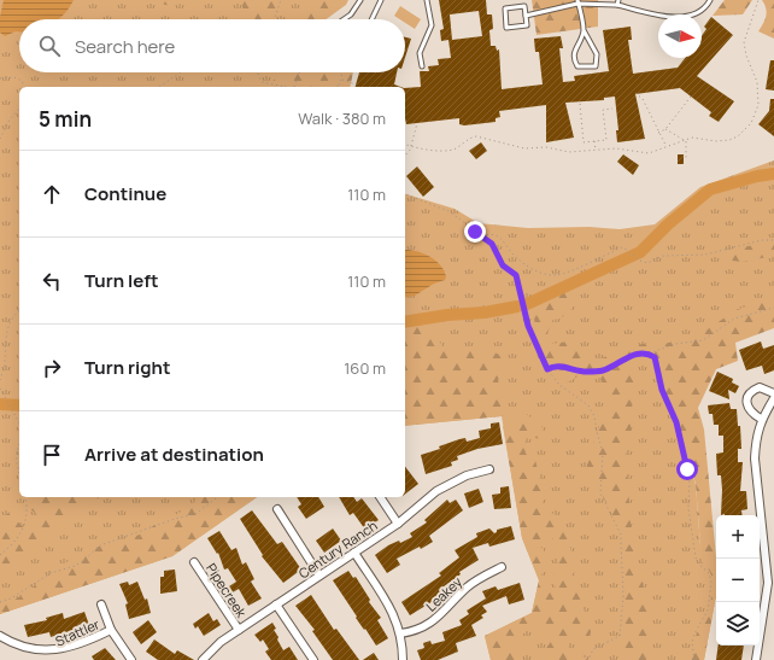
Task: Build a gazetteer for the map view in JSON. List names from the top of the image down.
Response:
{
  "streets": {
    "street": [
      "Century Ranch",
      "Pipecreek",
      "Leakey",
      "Stattler"
    ]
  },
  "crossings": [
    ["Century Ranch", "Pipecreek"]
  ],
  "north": "right",
  "page": {
    "search": "Search here",
    "heading": ["5 min", "Walk · 380 m"],
    "list": [
      ["Continue", "110 m"],
      ["Turn left", "110 m"],
      ["Turn right", "160 m"],
      "Arrive at destination"
    ],
    "map_buttons": ["+", "−"]
  }
}
